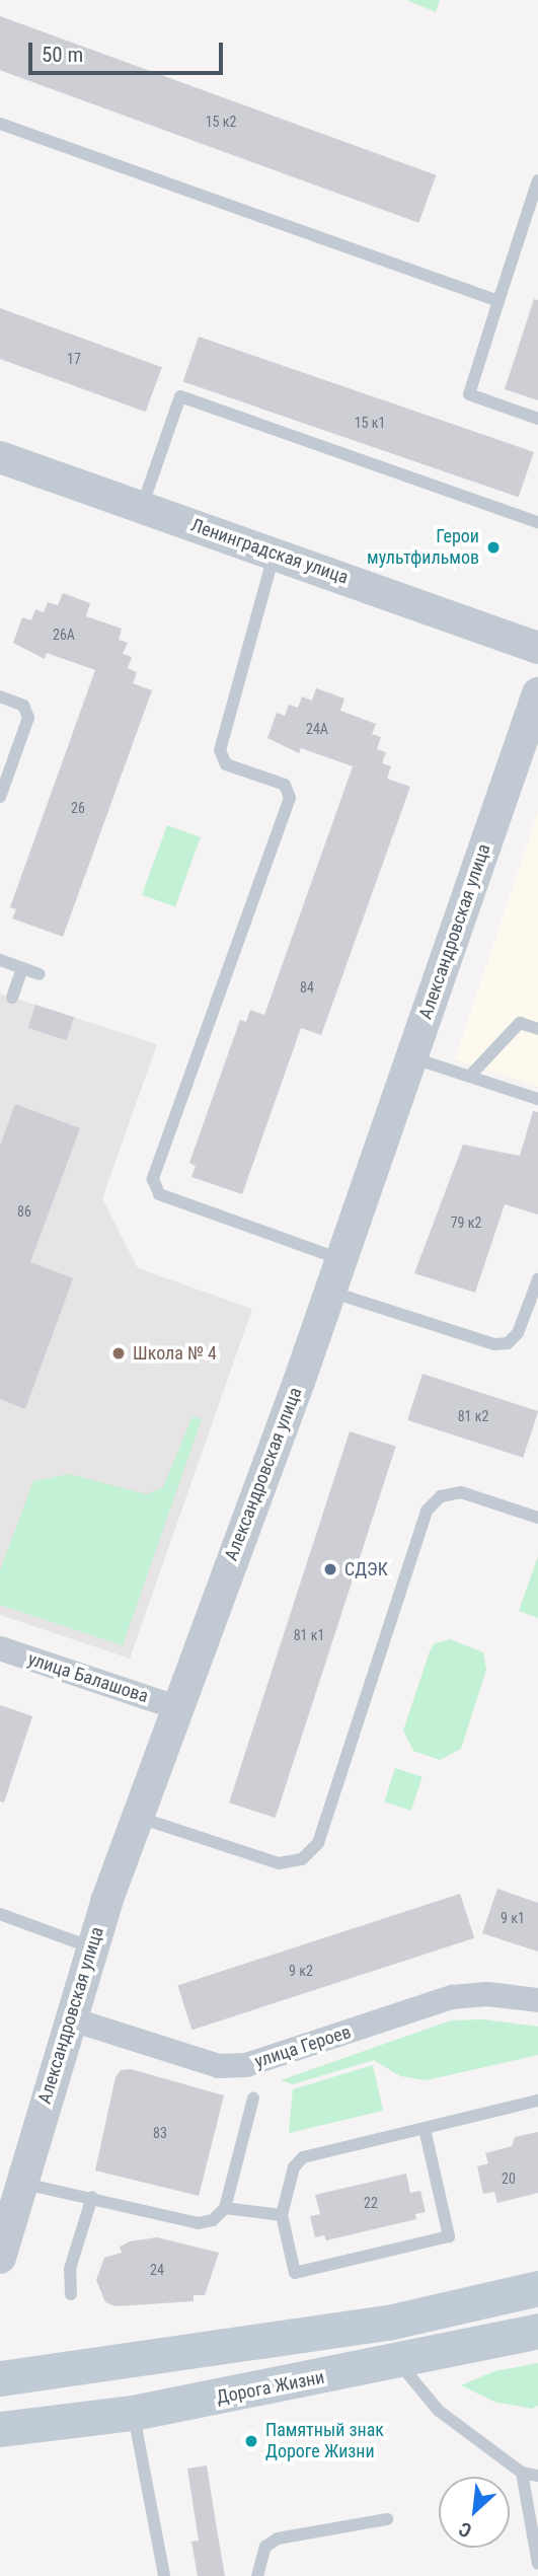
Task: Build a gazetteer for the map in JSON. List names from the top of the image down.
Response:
{
  "streets": {
    "main road": ["Дорога Жизни"],
    "street": [
      "Ленинградская улица",
      "Александровская улица",
      "улица Балашова",
      "улица Героев"
    ]
  },
  "crossings": [
    ["Александровская улица", "улица Балашова"],
    ["Александровская улица", "улица Героев"]
  ],
  "places": [
    "Герои мультфильмов",
    "Школа № 4",
    "СДЭК",
    "Памятный знак Дороге Жизни"
  ],
  "house_numbers": [
    "15 к2",
    "17",
    "15 к1",
    "26А",
    "24А",
    "26",
    "84",
    "86",
    "79 к2",
    "81 к2",
    "81 к1",
    "9 к1",
    "9 к2",
    "83",
    "20",
    "22",
    "24"
  ],
  "scale_bar": "50 m",
  "north": "bottom left"
}
